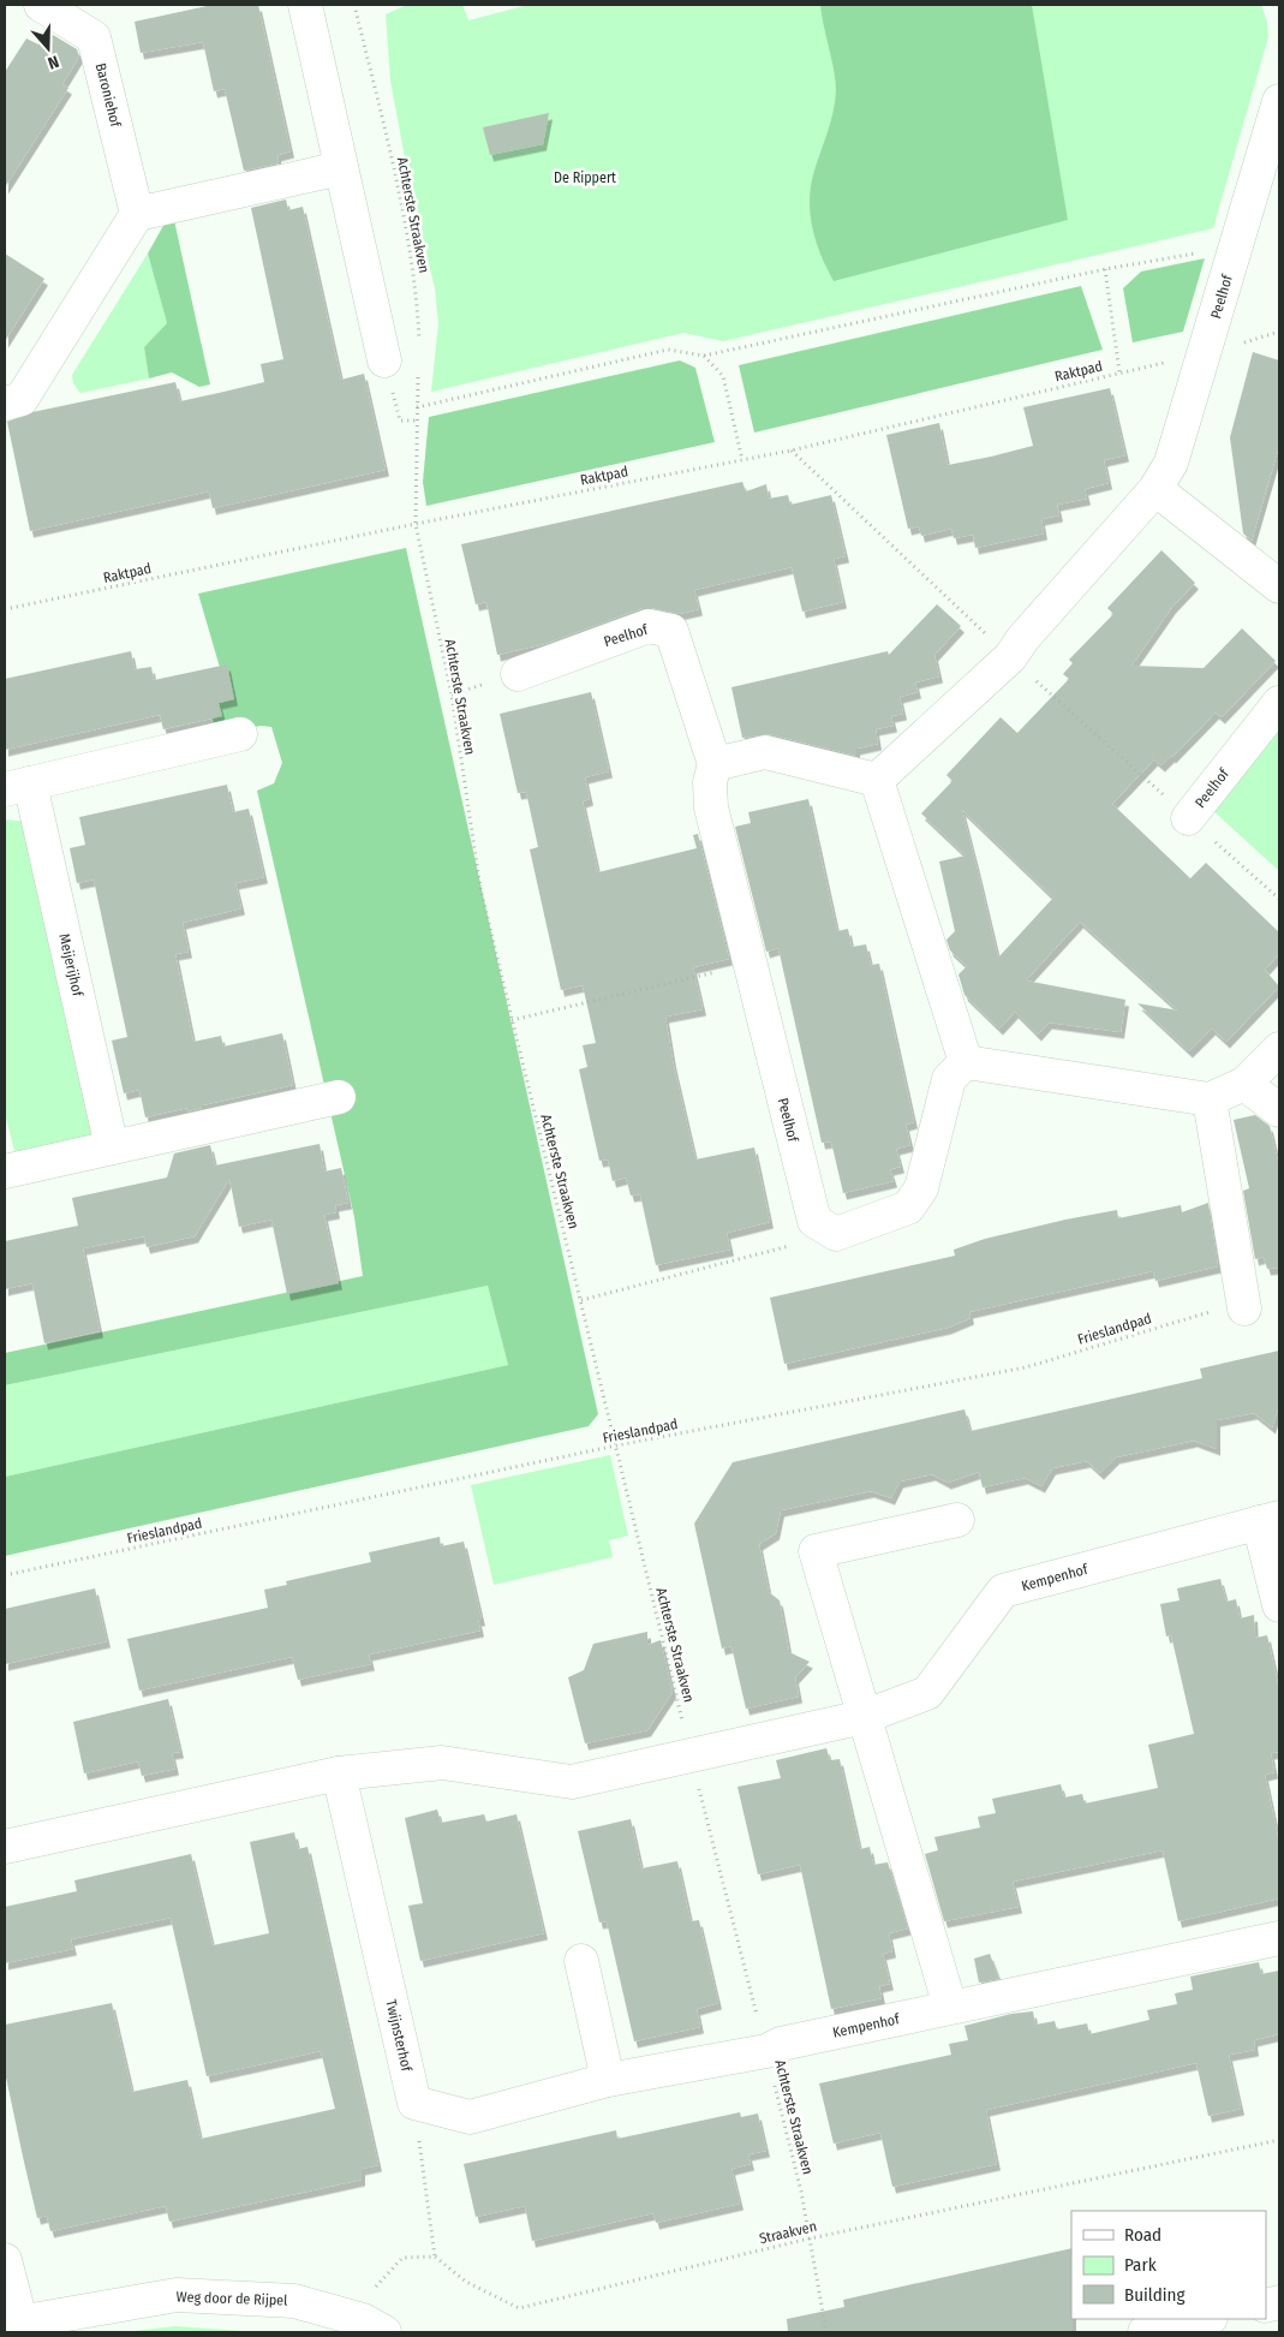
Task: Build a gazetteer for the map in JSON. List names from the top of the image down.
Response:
{
  "streets": {
    "street": [
      "Baroniehof",
      "Peelhof",
      "Meijerijhof",
      "Kempenhof",
      "Twijnsterhof",
      "Weg door de Rijpel"
    ],
    "path": [
      "Achterste Straakven",
      "Raktpad",
      "Frieslandpad",
      "Straakven"
    ]
  },
  "crossings": [
    ["Achterste Straakven", "Raktpad"],
    ["Achterste Straakven", "Frieslandpad"],
    ["Achterste Straakven", "Kempenhof"],
    ["Achterste Straakven", "Straakven"],
    ["Peelhof", "Raktpad"]
  ],
  "parks": ["De Rippert"],
  "legend": ["Road", "Park", "Building"],
  "north": "bottom"
}
